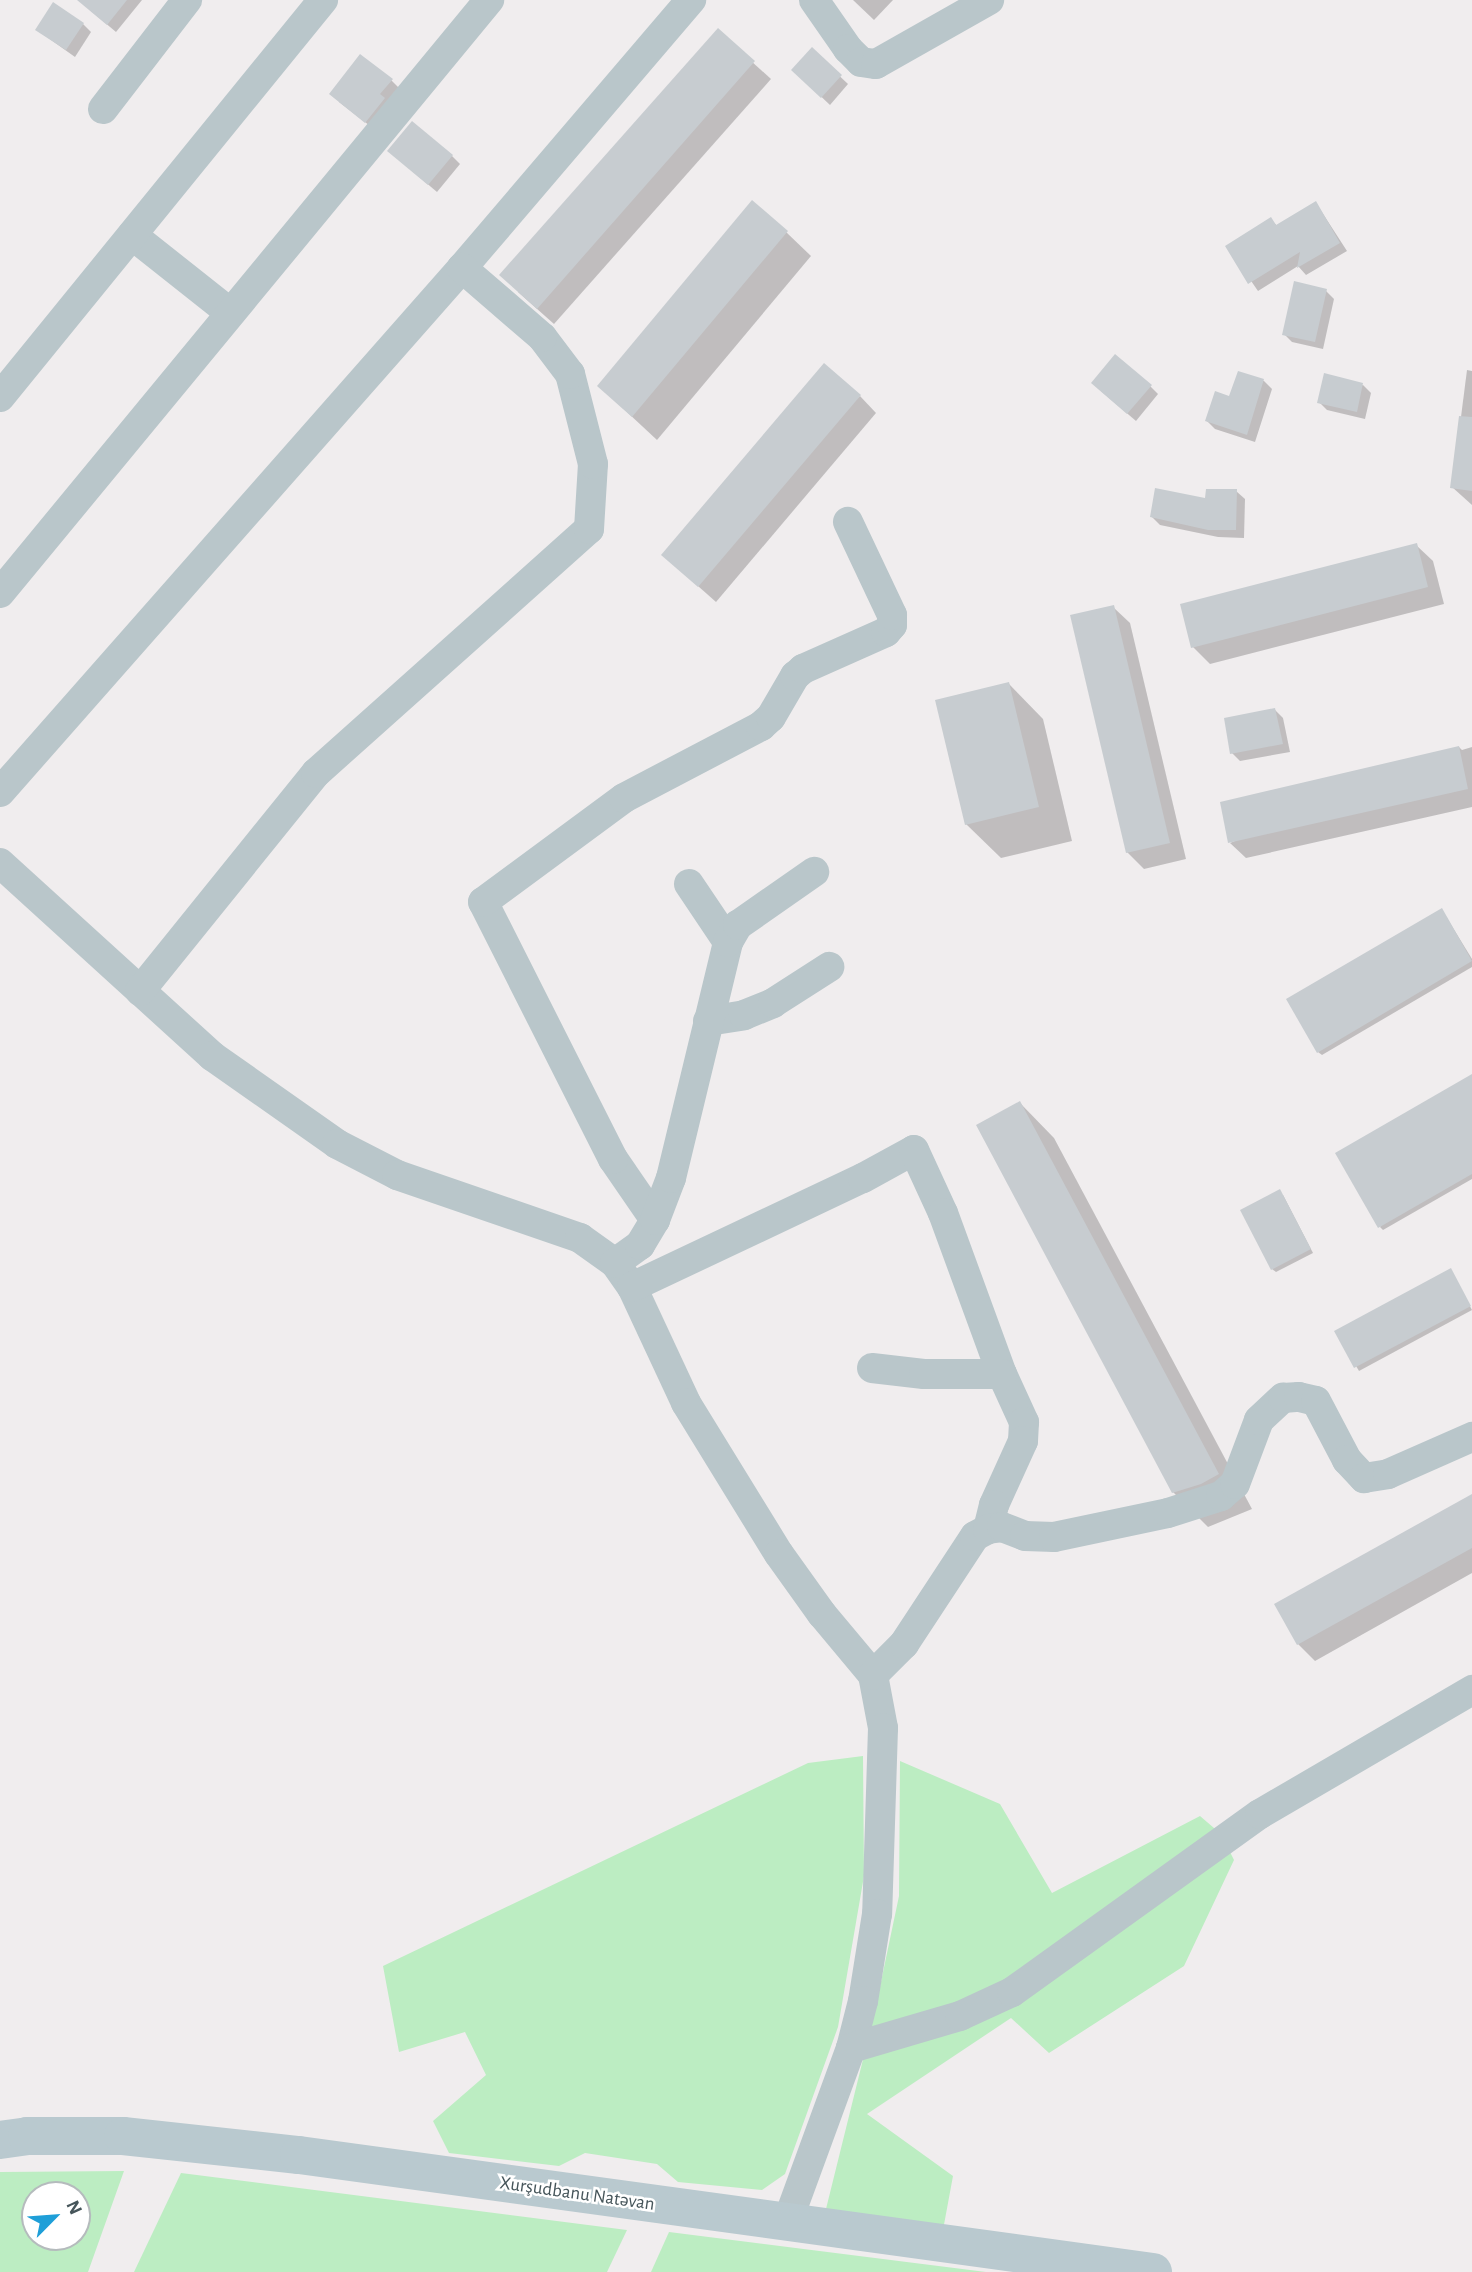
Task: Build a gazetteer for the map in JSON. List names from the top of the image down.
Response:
{
  "streets": {
    "main road": ["Xurşudbanu Natəvan"]
  },
  "north": "top right"
}
